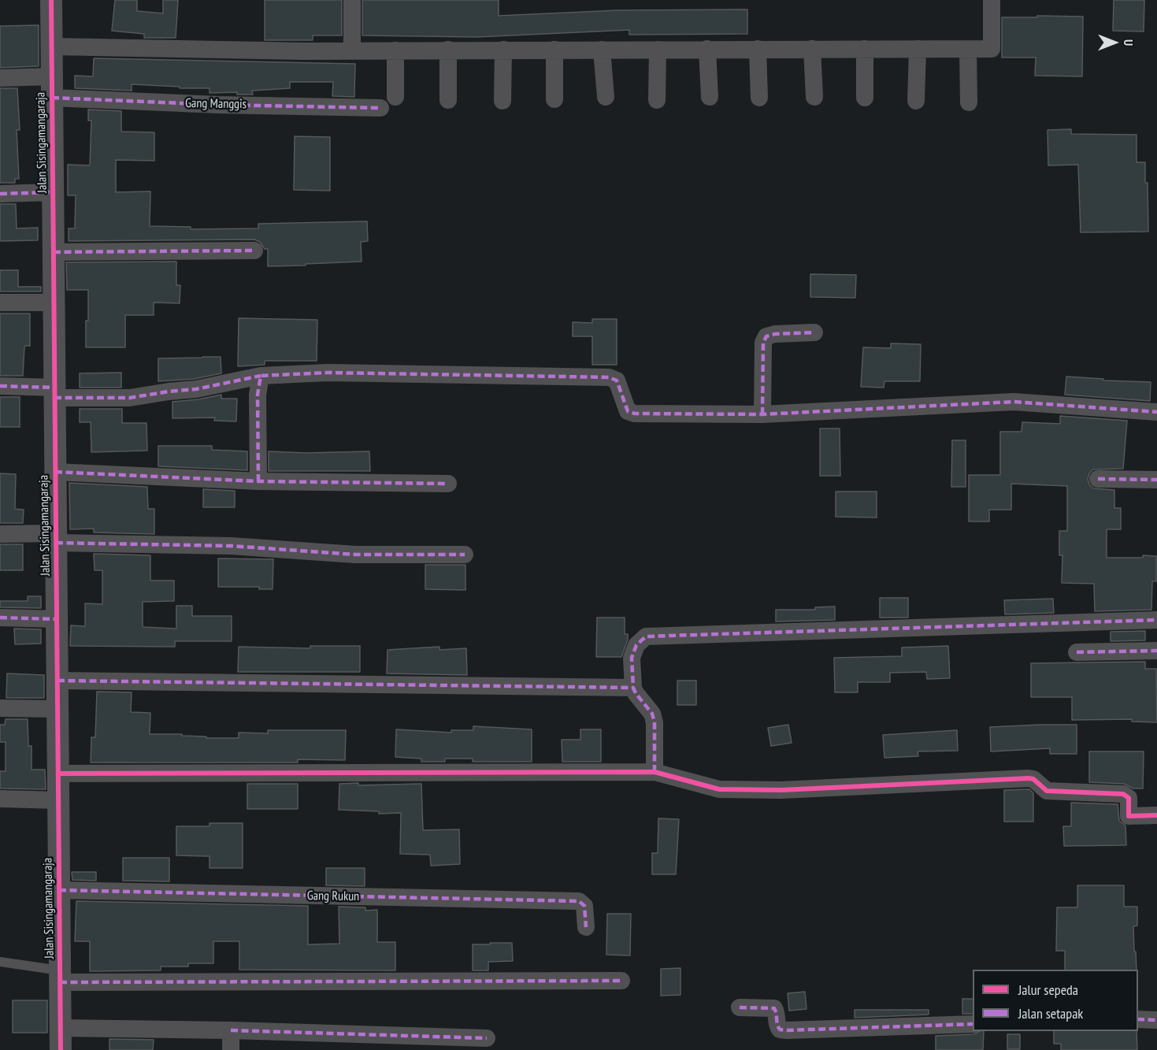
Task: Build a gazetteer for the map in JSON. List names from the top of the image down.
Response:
{
  "streets": {
    "street": ["Gang Manggis", "Jalan Sisingamangaraja", "Gang Rukun"]
  },
  "crossings": [
    ["Gang Manggis", "Jalan Sisingamangaraja"],
    ["Jalan Sisingamangaraja", "Gang Rukun"]
  ],
  "legend": ["Jalur sepeda", "Jalan setapak"],
  "north": "right"
}
